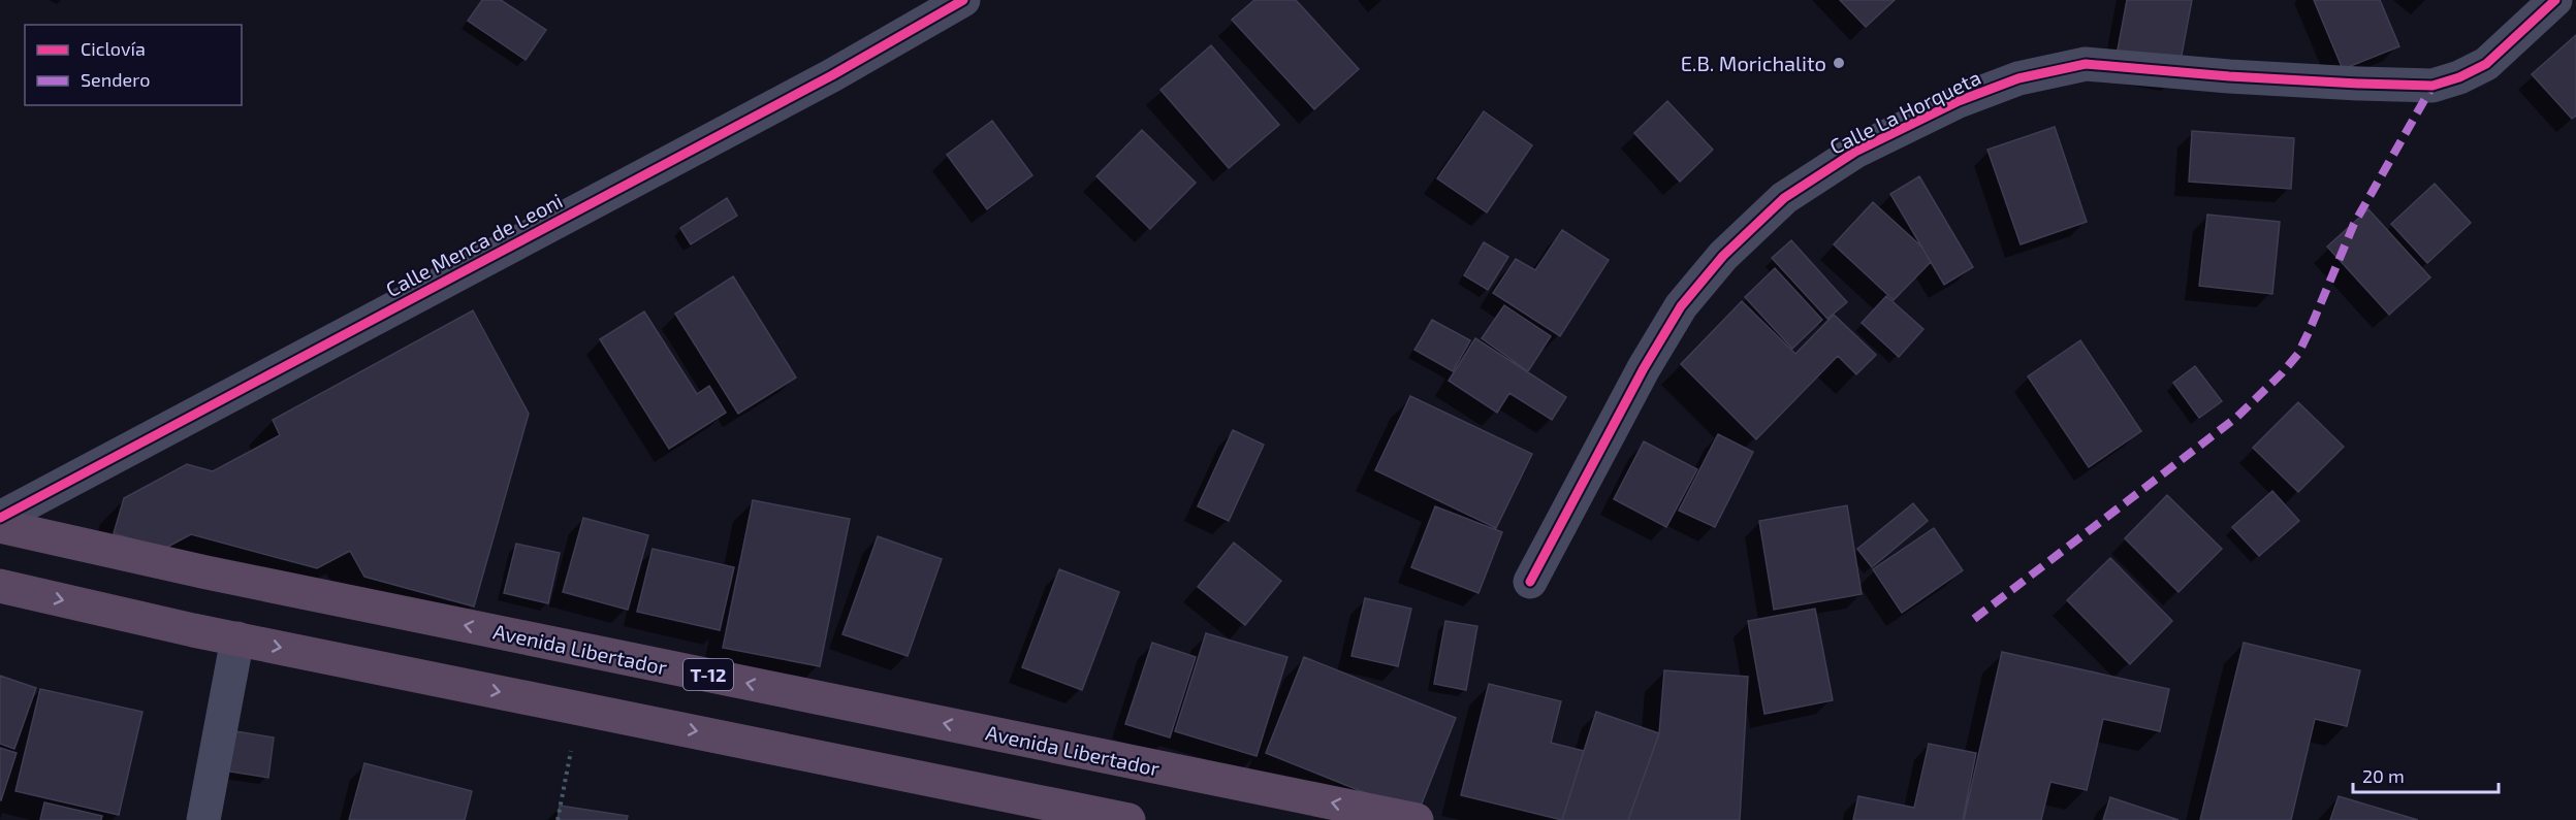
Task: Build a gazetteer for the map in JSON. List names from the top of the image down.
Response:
{
  "streets": {
    "highway": ["Avenida Libertador", "T-12"],
    "street": ["Calle La Horqueta", "Calle Menca de Leoni"]
  },
  "places": ["E.B. Morichalito"],
  "legend": ["Ciclovía", "Sendero"],
  "scale_bar": "20 m"
}
